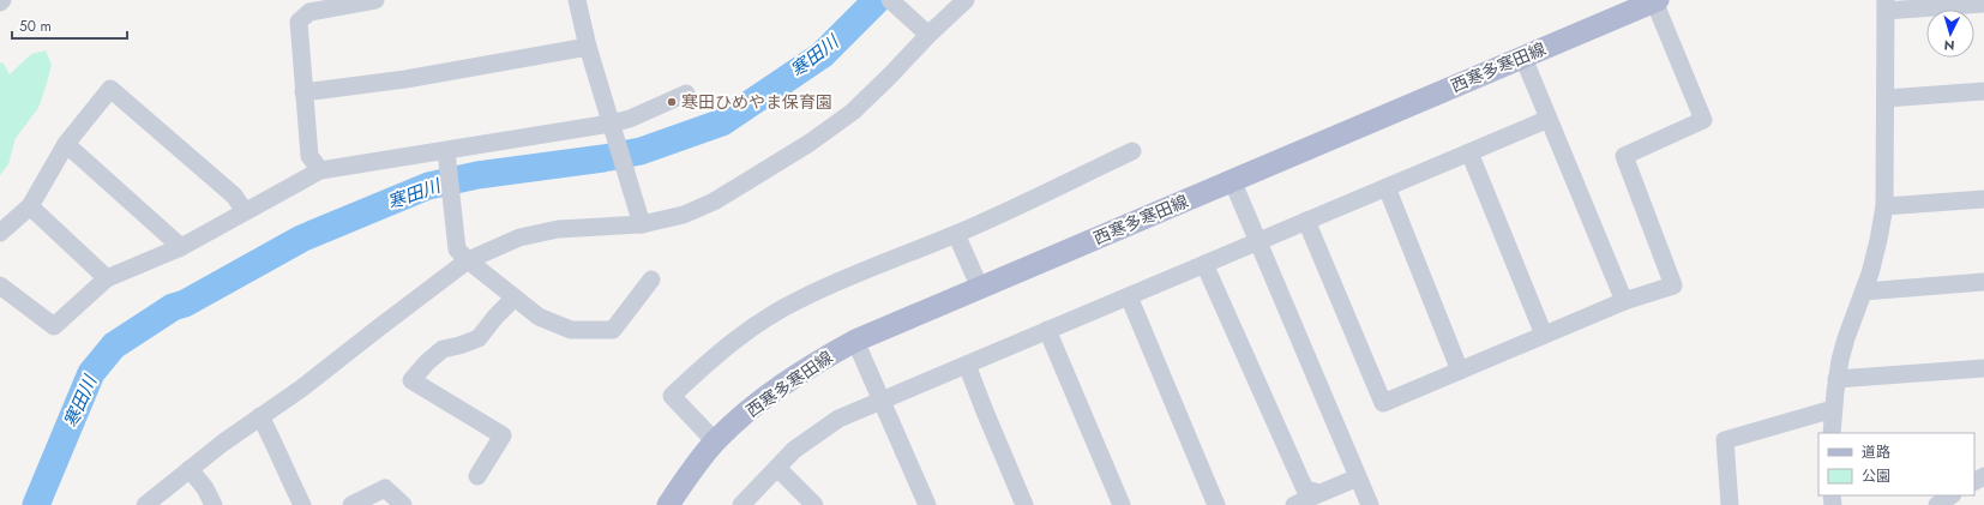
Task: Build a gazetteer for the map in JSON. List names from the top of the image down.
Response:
{
  "streets": {
    "main road": ["西寒多寒田線"]
  },
  "water": ["寒田川"],
  "places": ["寒田ひめやま保育園"],
  "legend": ["道路", "公園"],
  "scale_bar": "50 m",
  "north": "bottom"
}
